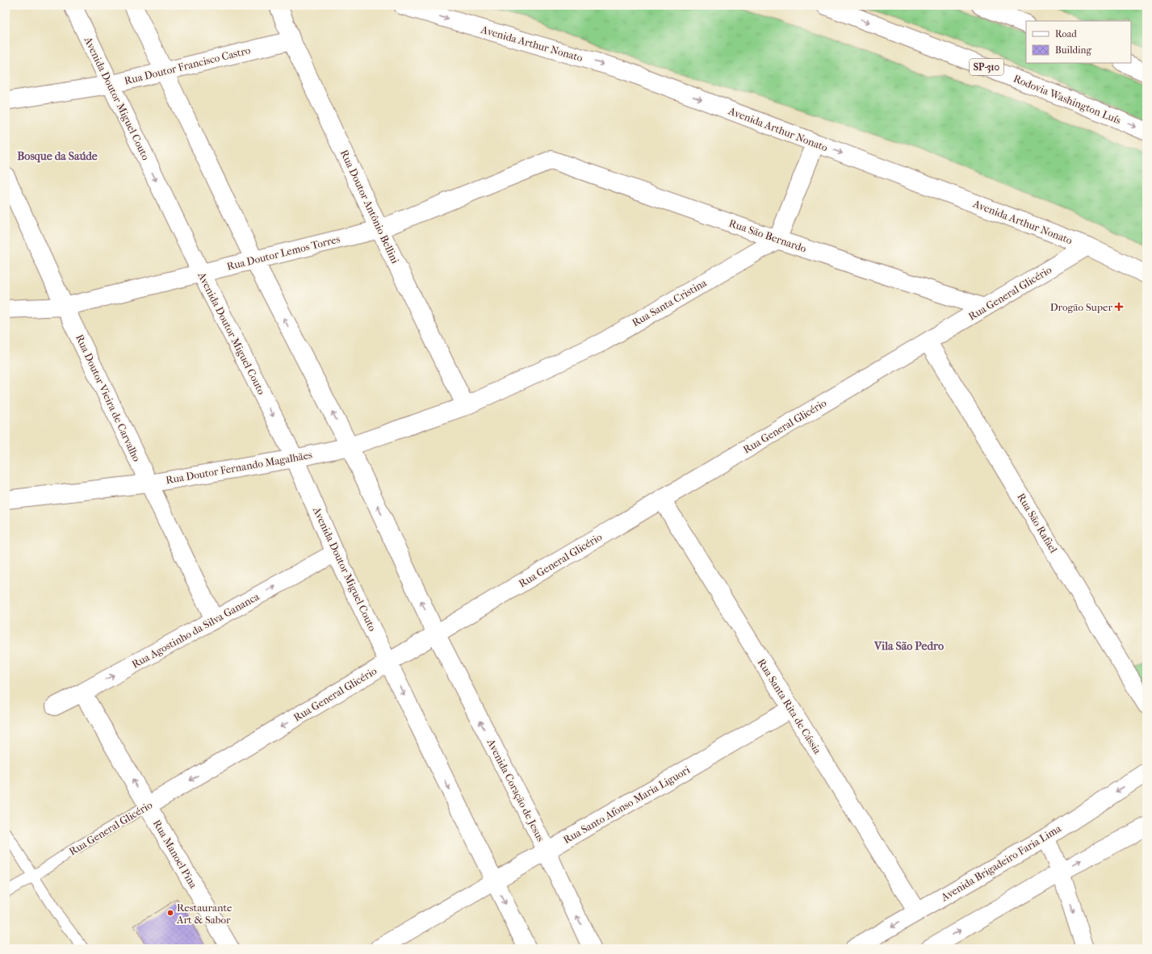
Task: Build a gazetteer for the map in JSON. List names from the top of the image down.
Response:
{
  "streets": {
    "main road": [
      "Avenida Arthur Nonato",
      "Rua Doutor Francisco Castro",
      "SP-310",
      "Avenida Doutor Miguel Couto",
      "Rodovia Washington Luís",
      "Rua Doutor Antônio Bellini",
      "Rua São Bernardo",
      "Rua Doutor Lemos Torres",
      "Rua General Glicério",
      "Rua Santa Cristina",
      "Rua Doutor Vieira de Carvalho",
      "Rua Doutor Fernando Magalhães",
      "Rua São Rafael",
      "Rua Agostinho da Silva Gananca",
      "Rua Santa Rita de Cássia",
      "Avenida Coração de Jesus",
      "Rua Santo Afonso Maria Liguori",
      "Rua Manoel Pina",
      "Avenida Brigadeiro Faria Lima"
    ]
  },
  "crossings": [
    ["Avenida Arthur Nonato", "Rua General Glicério"],
    ["Rua Doutor Francisco Castro", "Avenida Doutor Miguel Couto"],
    ["Rua Doutor Francisco Castro", "Rua Doutor Antônio Bellini"],
    ["Avenida Doutor Miguel Couto", "Rua Doutor Lemos Torres"],
    ["Avenida Doutor Miguel Couto", "Rua General Glicério"],
    ["Avenida Doutor Miguel Couto", "Rua Doutor Fernando Magalhães"],
    ["Avenida Doutor Miguel Couto", "Rua Agostinho da Silva Gananca"],
    ["Rua Doutor Antônio Bellini", "Rua Doutor Lemos Torres"],
    ["Rua Doutor Antônio Bellini", "Rua Santa Cristina"],
    ["Rua Doutor Antônio Bellini", "Rua Doutor Fernando Magalhães"],
    ["Rua São Bernardo", "Rua Doutor Lemos Torres"],
    ["Rua São Bernardo", "Rua General Glicério"],
    ["Rua São Bernardo", "Rua Santa Cristina"],
    ["Rua Doutor Lemos Torres", "Rua Doutor Vieira de Carvalho"],
    ["Rua General Glicério", "Rua São Rafael"],
    ["Rua General Glicério", "Rua Santa Rita de Cássia"],
    ["Rua General Glicério", "Avenida Coração de Jesus"],
    ["Rua General Glicério", "Rua Manoel Pina"],
    ["Rua Santa Cristina", "Rua Doutor Fernando Magalhães"],
    ["Rua Doutor Vieira de Carvalho", "Rua Doutor Fernando Magalhães"],
    ["Rua Doutor Vieira de Carvalho", "Rua Agostinho da Silva Gananca"],
    ["Rua Agostinho da Silva Gananca", "Rua Manoel Pina"],
    ["Rua Santa Rita de Cássia", "Rua Santo Afonso Maria Liguori"],
    ["Rua Santa Rita de Cássia", "Avenida Brigadeiro Faria Lima"],
    ["Avenida Coração de Jesus", "Rua Santo Afonso Maria Liguori"]
  ],
  "one_way": [
    "Avenida Arthur Nonato",
    "Rodovia Washington Luís",
    "Rua Agostinho da Silva Gananca",
    "Rua Manoel Pina"
  ],
  "districts": ["Bosque da Saúde", "Vila São Pedro"],
  "places": {
    "health": ["Drogão Super"],
    "other": ["Restaurante Art & Sabor"]
  },
  "legend": ["Road", "Building"]
}
